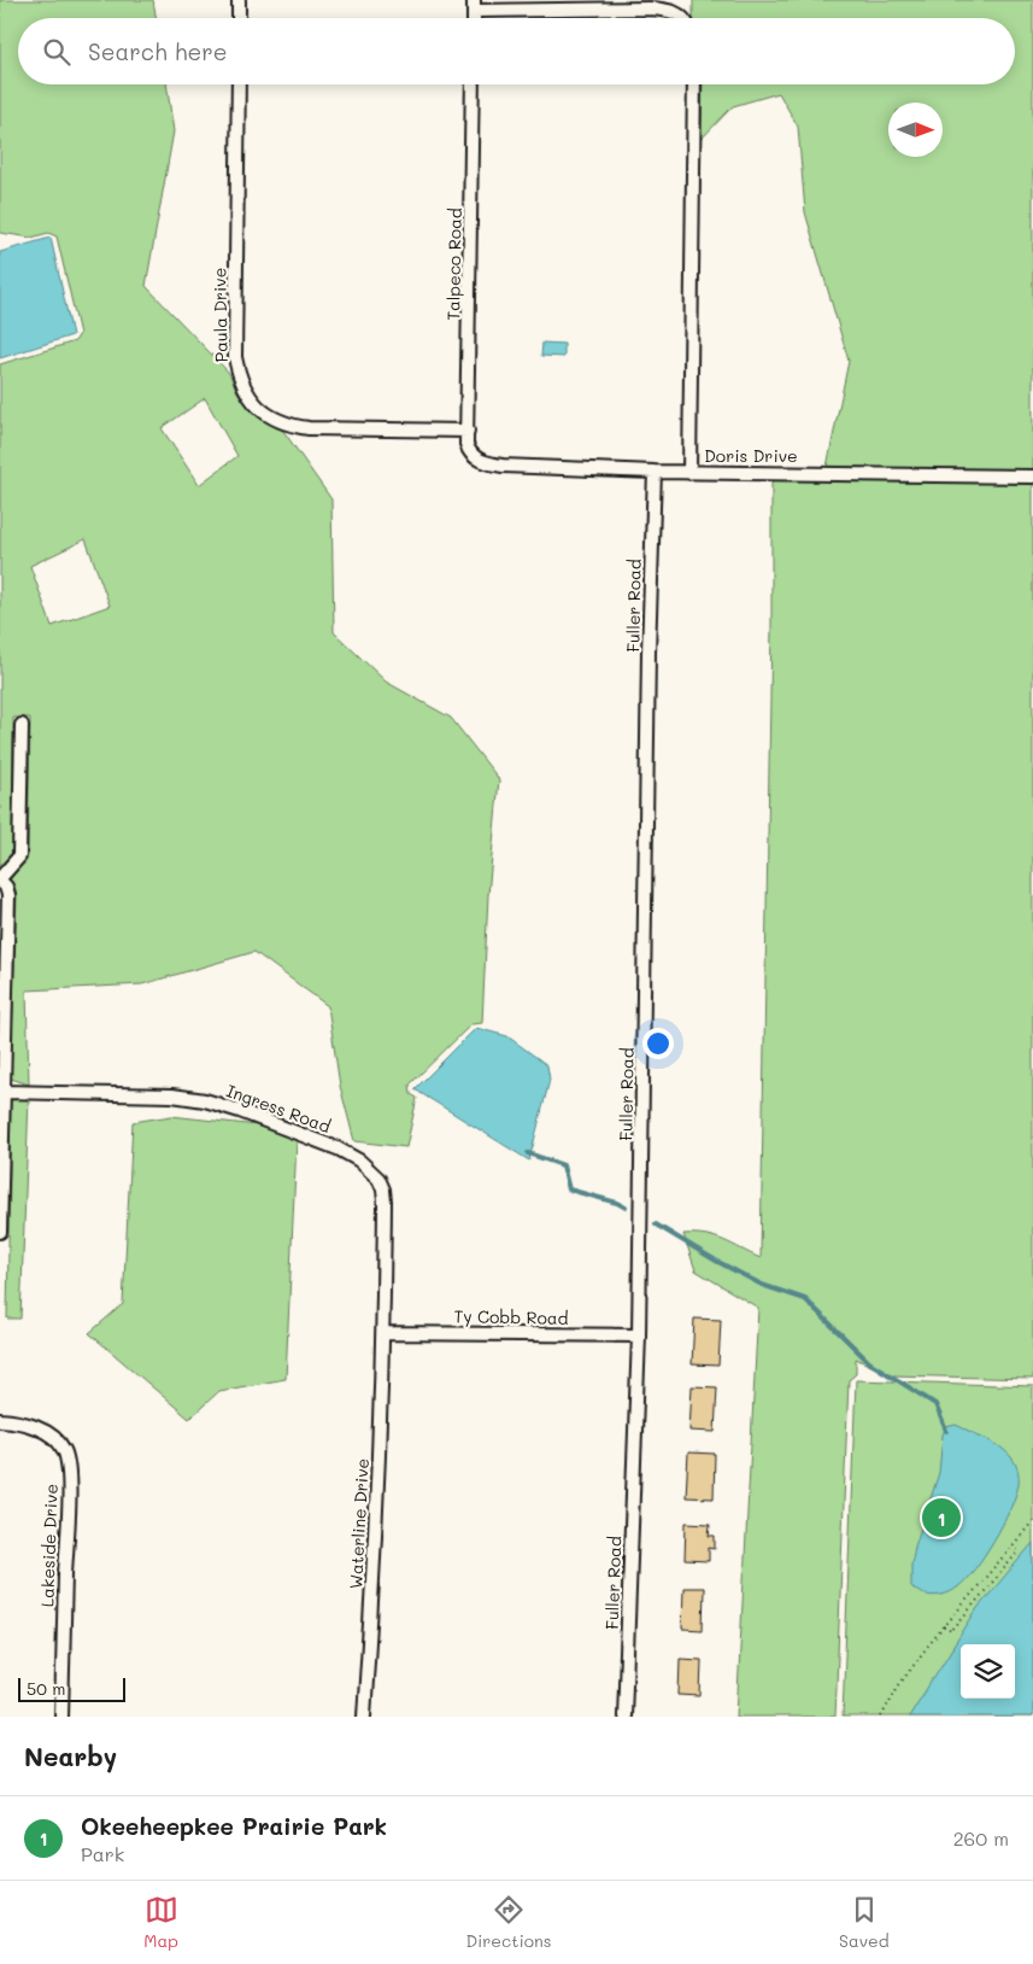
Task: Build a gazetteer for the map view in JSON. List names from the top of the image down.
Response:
{
  "streets": {
    "street": [
      "Talpeco Road",
      "Paula Drive",
      "Doris Drive",
      "Fuller Road",
      "Ingress Road",
      "Ty Cobb Road",
      "Waterline Drive",
      "Lakeside Drive"
    ]
  },
  "crossings": [
    ["Talpeco Road", "Paula Drive"],
    ["Talpeco Road", "Doris Drive"],
    ["Doris Drive", "Fuller Road"],
    ["Fuller Road", "Ty Cobb Road"],
    ["Ingress Road", "Ty Cobb Road"],
    ["Ingress Road", "Waterline Drive"],
    ["Ty Cobb Road", "Waterline Drive"]
  ],
  "scale_bar": "50 m",
  "north": "right",
  "page": {
    "search": "Search here",
    "pins": "1",
    "scale": "50 m",
    "heading": "Nearby",
    "list": [
      {
        "mark": "1",
        "name": "Okeeheepkee Prairie Park",
        "note": "Park",
        "value": "260 m"
      }
    ],
    "nav": ["Map", "Directions", "Saved"]
  }
}
